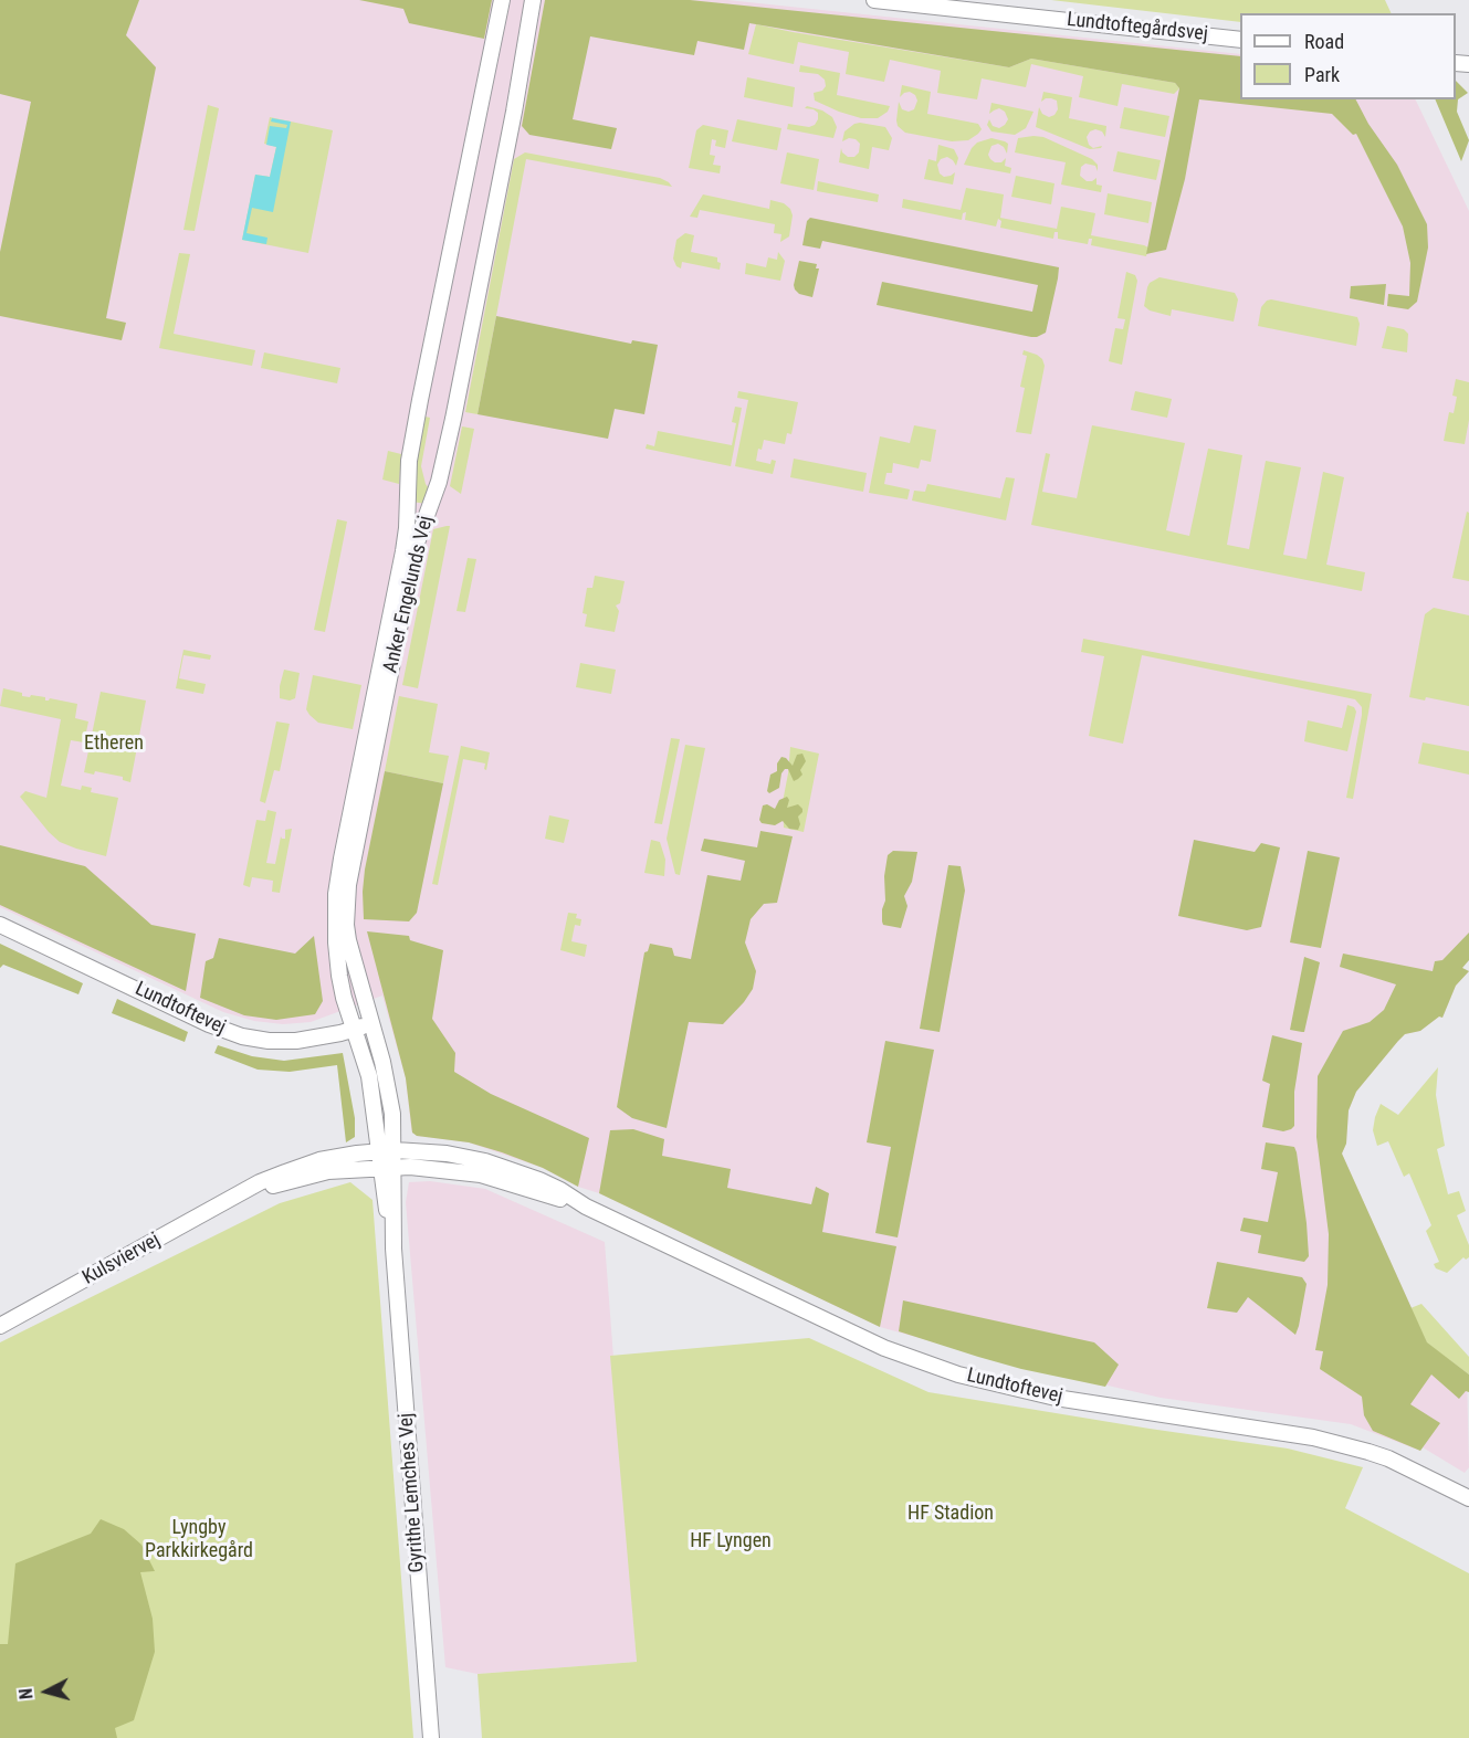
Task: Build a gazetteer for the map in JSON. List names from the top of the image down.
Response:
{
  "streets": {
    "street": [
      "Lundtoftegårdsvej",
      "Anker Engelunds Vej",
      "Lundtoftevej",
      "Kulsviervej",
      "Gyrithe Lemches Vej"
    ]
  },
  "crossings": [
    ["Anker Engelunds Vej", "Lundtoftevej"],
    ["Anker Engelunds Vej", "Kulsviervej"],
    ["Anker Engelunds Vej", "Gyrithe Lemches Vej"],
    ["Lundtoftevej", "Kulsviervej"],
    ["Lundtoftevej", "Gyrithe Lemches Vej"],
    ["Kulsviervej", "Gyrithe Lemches Vej"]
  ],
  "parks": [
    "Etheren",
    "HF Stadion",
    "Lyngby Parkkirkegård",
    "HF Lyngen"
  ],
  "legend": ["Road", "Park"],
  "north": "left"
}
